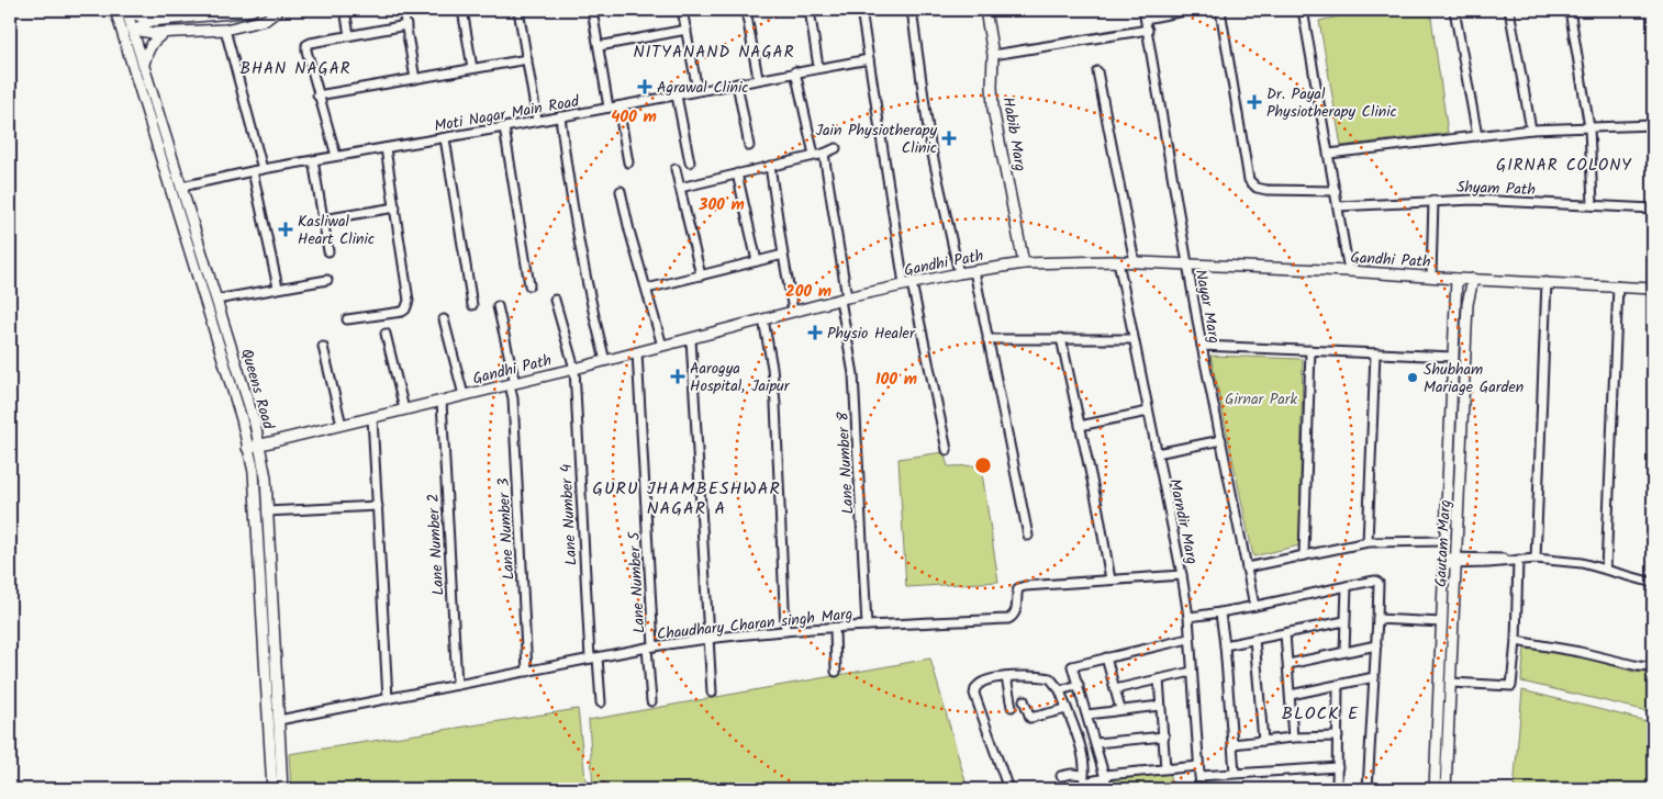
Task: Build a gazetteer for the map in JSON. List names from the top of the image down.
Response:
{
  "streets": {
    "street": [
      "Moti Nagar Main Road",
      "Habib Marg",
      "Shyam Path",
      "Gandhi Path",
      "Nayar Marg",
      "Queens Road",
      "Lane Number 8",
      "Lane Number 4",
      "Marndir Marg",
      "Lane Number 3",
      "Gautam Marg",
      "Lane Number 2",
      "Lane Number 5",
      "Chaudhary Charan singh Marg"
    ]
  },
  "crossings": [
    ["Moti Nagar Main Road", "Queens Road"],
    ["Habib Marg", "Gandhi Path"],
    ["Gandhi Path", "Nayar Marg"],
    ["Gandhi Path", "Queens Road"],
    ["Gandhi Path", "Lane Number 8"],
    ["Gandhi Path", "Lane Number 4"],
    ["Gandhi Path", "Marndir Marg"],
    ["Gandhi Path", "Lane Number 3"],
    ["Gandhi Path", "Gautam Marg"],
    ["Gandhi Path", "Lane Number 2"],
    ["Gandhi Path", "Lane Number 5"],
    ["Queens Road", "Chaudhary Charan singh Marg"],
    ["Lane Number 8", "Chaudhary Charan singh Marg"],
    ["Lane Number 4", "Chaudhary Charan singh Marg"],
    ["Marndir Marg", "Chaudhary Charan singh Marg"],
    ["Lane Number 3", "Chaudhary Charan singh Marg"],
    ["Lane Number 2", "Chaudhary Charan singh Marg"],
    ["Lane Number 5", "Chaudhary Charan singh Marg"]
  ],
  "districts": [
    "NITYANAND NAGAR",
    "BHAN NAGAR",
    "GIRNAR COLONY",
    "GURU JHAMBESHWAR NAGAR A",
    "BLOCK E"
  ],
  "parks": ["Girnar Park"],
  "places": {
    "health": [
      "Agrawal Clinic",
      "Dr. Payal Physiotherapy Clinic",
      "Jain Physiotherapy Clinic",
      "Kasliwal Heart Clinic",
      "Physio Healer",
      "Aarogya Hospital, Jaipur"
    ],
    "other": ["Shubham Mariage Garden"]
  },
  "rings": [
    "400 m",
    "300 m",
    "200 m",
    "100 m"
  ]
}
